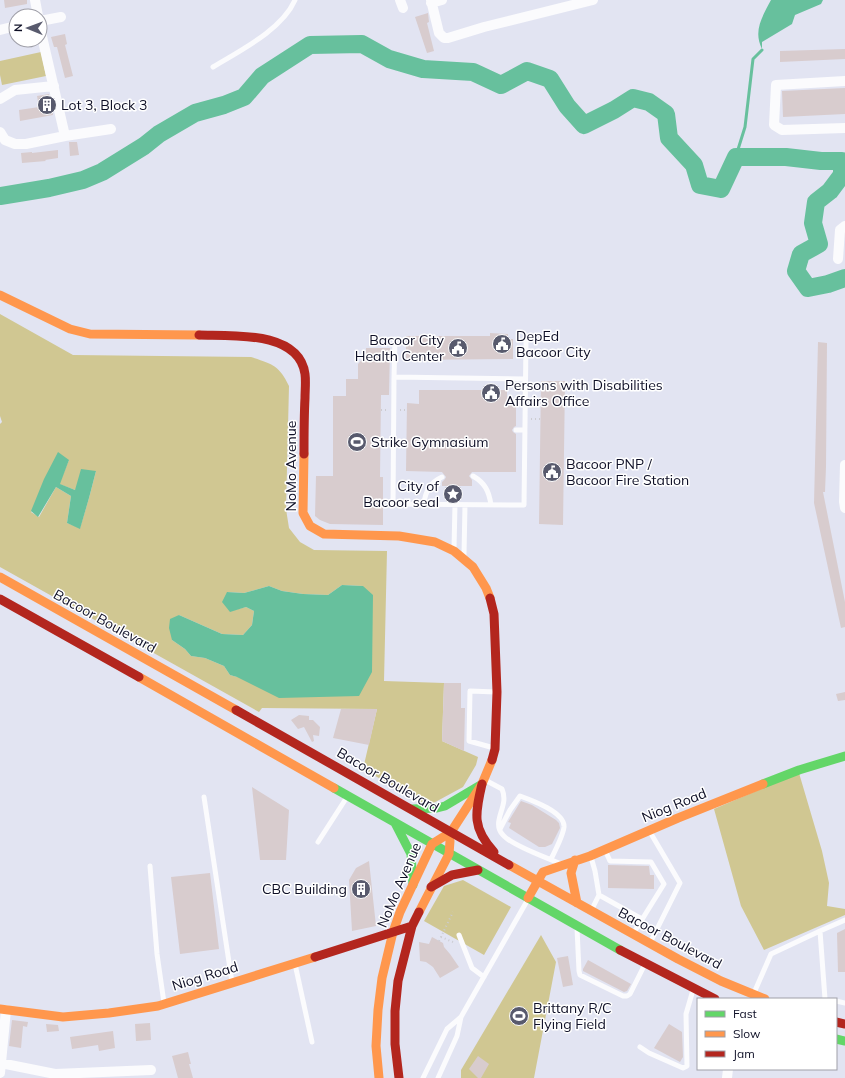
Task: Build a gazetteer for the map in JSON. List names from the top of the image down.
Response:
{
  "streets": {
    "main road": ["NoMo Avenue", "Bacoor Boulevard", "Niog Road"]
  },
  "crossings": [
    ["NoMo Avenue", "Bacoor Boulevard"],
    ["NoMo Avenue", "Niog Road"],
    ["Bacoor Boulevard", "Niog Road"]
  ],
  "places": {
    "building": ["Lot 3, Block 3", "CBC Building"],
    "public building": [
      "DepEd Bacoor City",
      "Bacoor City Health Center",
      "Persons with Disabilities Affairs Office",
      "Bacoor PNP / Bacoor Fire Station"
    ],
    "sports": ["Strike Gymnasium", "Brittany R/C Flying Field"],
    "place": ["City of Bacoor seal"]
  },
  "legend": ["Fast", "Slow", "Jam"],
  "north": "left"
}
